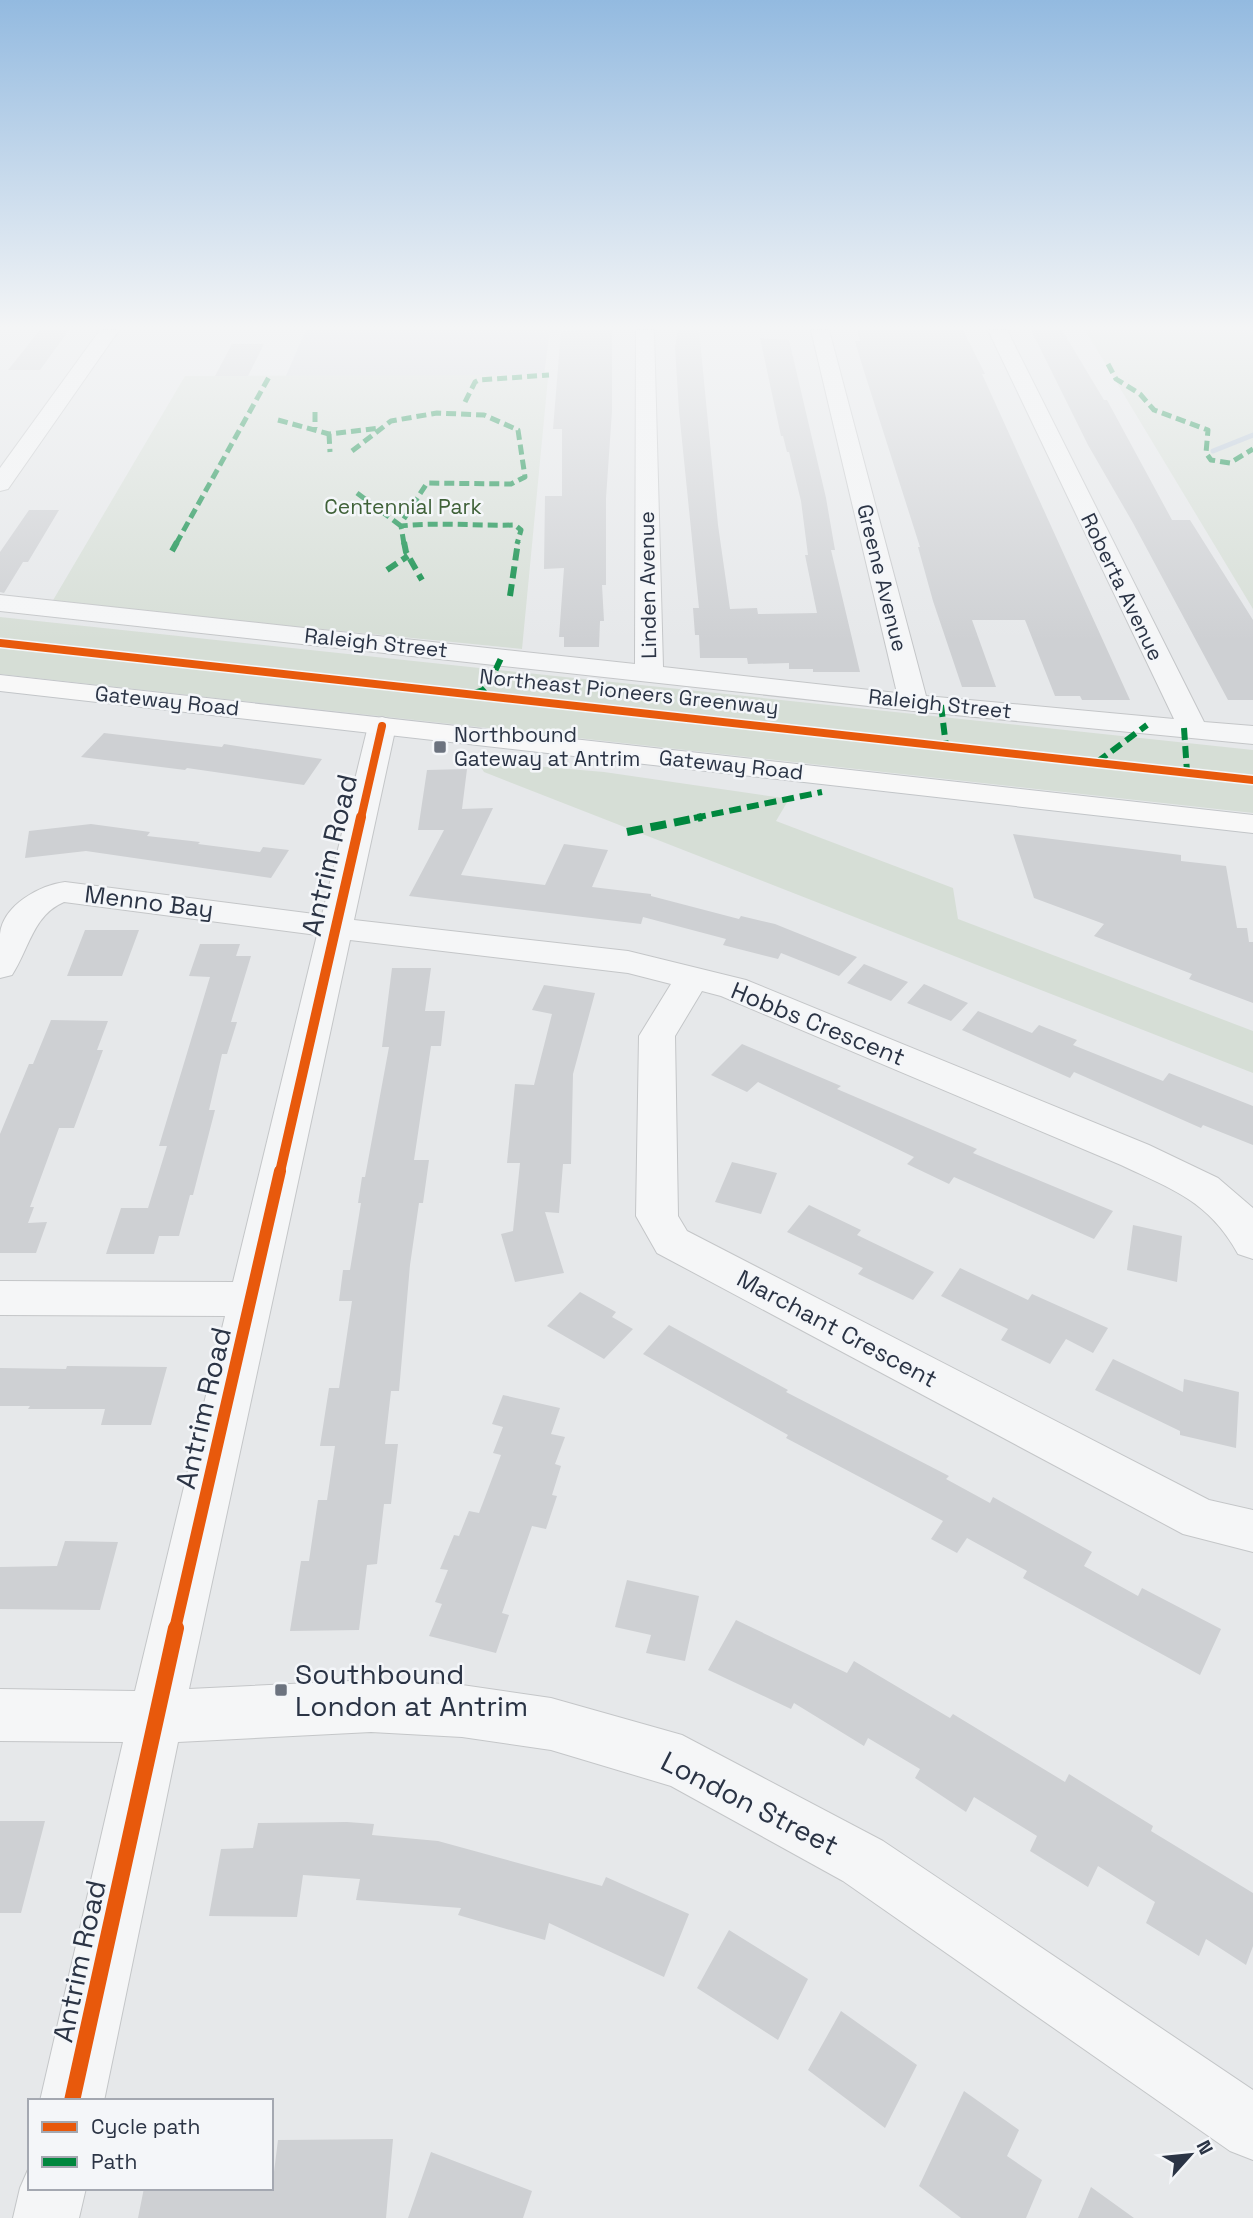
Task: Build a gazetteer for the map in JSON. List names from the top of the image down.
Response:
{
  "streets": {
    "main road": ["Gateway Road"],
    "street": [
      "Greene Avenue",
      "Linden Avenue",
      "Roberta Avenue",
      "Raleigh Street",
      "Antrim Road",
      "Menno Bay",
      "Hobbs Crescent",
      "Marchant Crescent",
      "London Street"
    ],
    "cycle path": ["Northeast Pioneers Greenway"]
  },
  "crossings": [
    ["Greene Avenue", "Raleigh Street"],
    ["Linden Avenue", "Raleigh Street"],
    ["Roberta Avenue", "Raleigh Street"],
    ["Gateway Road", "Antrim Road"],
    ["Antrim Road", "Menno Bay"],
    ["Antrim Road", "Hobbs Crescent"],
    ["Antrim Road", "London Street"],
    ["Menno Bay", "Hobbs Crescent"],
    ["Hobbs Crescent", "Marchant Crescent"]
  ],
  "parks": ["Centennial Park"],
  "places": {
    "transit": ["Northbound Gateway at Antrim", "Southbound London at Antrim"]
  },
  "legend": ["Cycle path", "Path"],
  "north": "top right"
}
